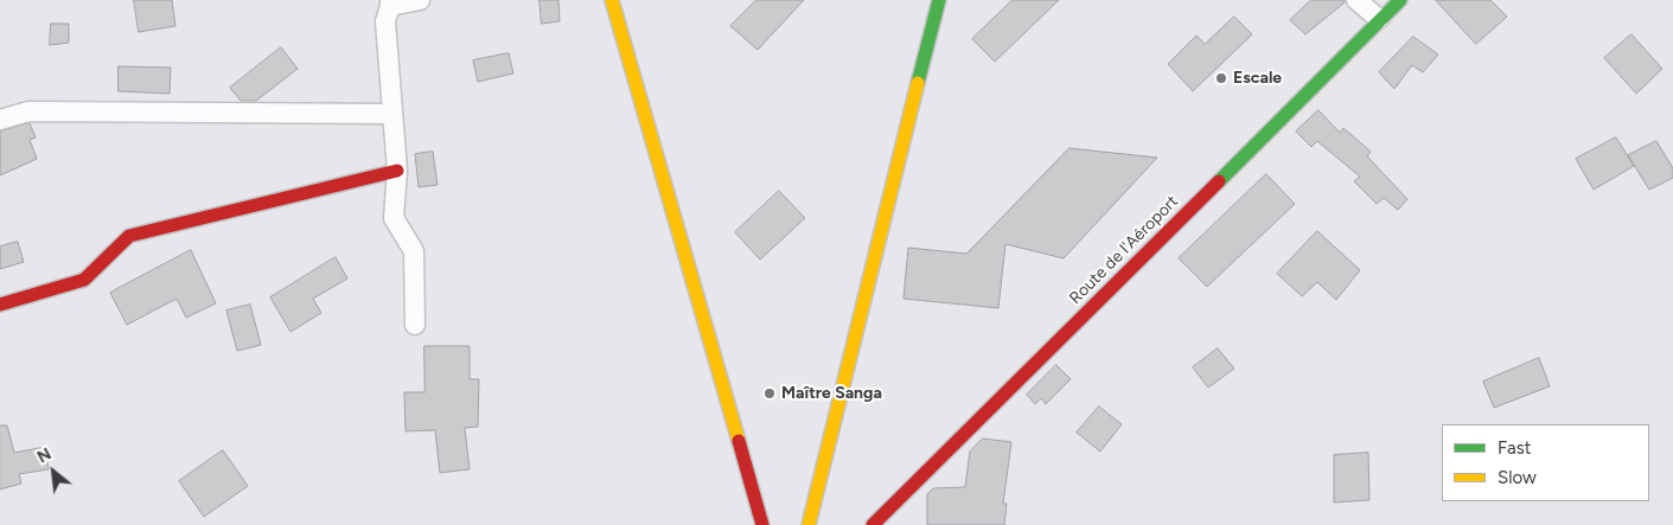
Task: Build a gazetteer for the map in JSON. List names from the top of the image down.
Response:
{
  "streets": {
    "main road": ["Route de l'Aéroport"]
  },
  "places": ["Escale", "Maître Sanga"],
  "legend": ["Fast", "Slow"],
  "north": "top left"
}
